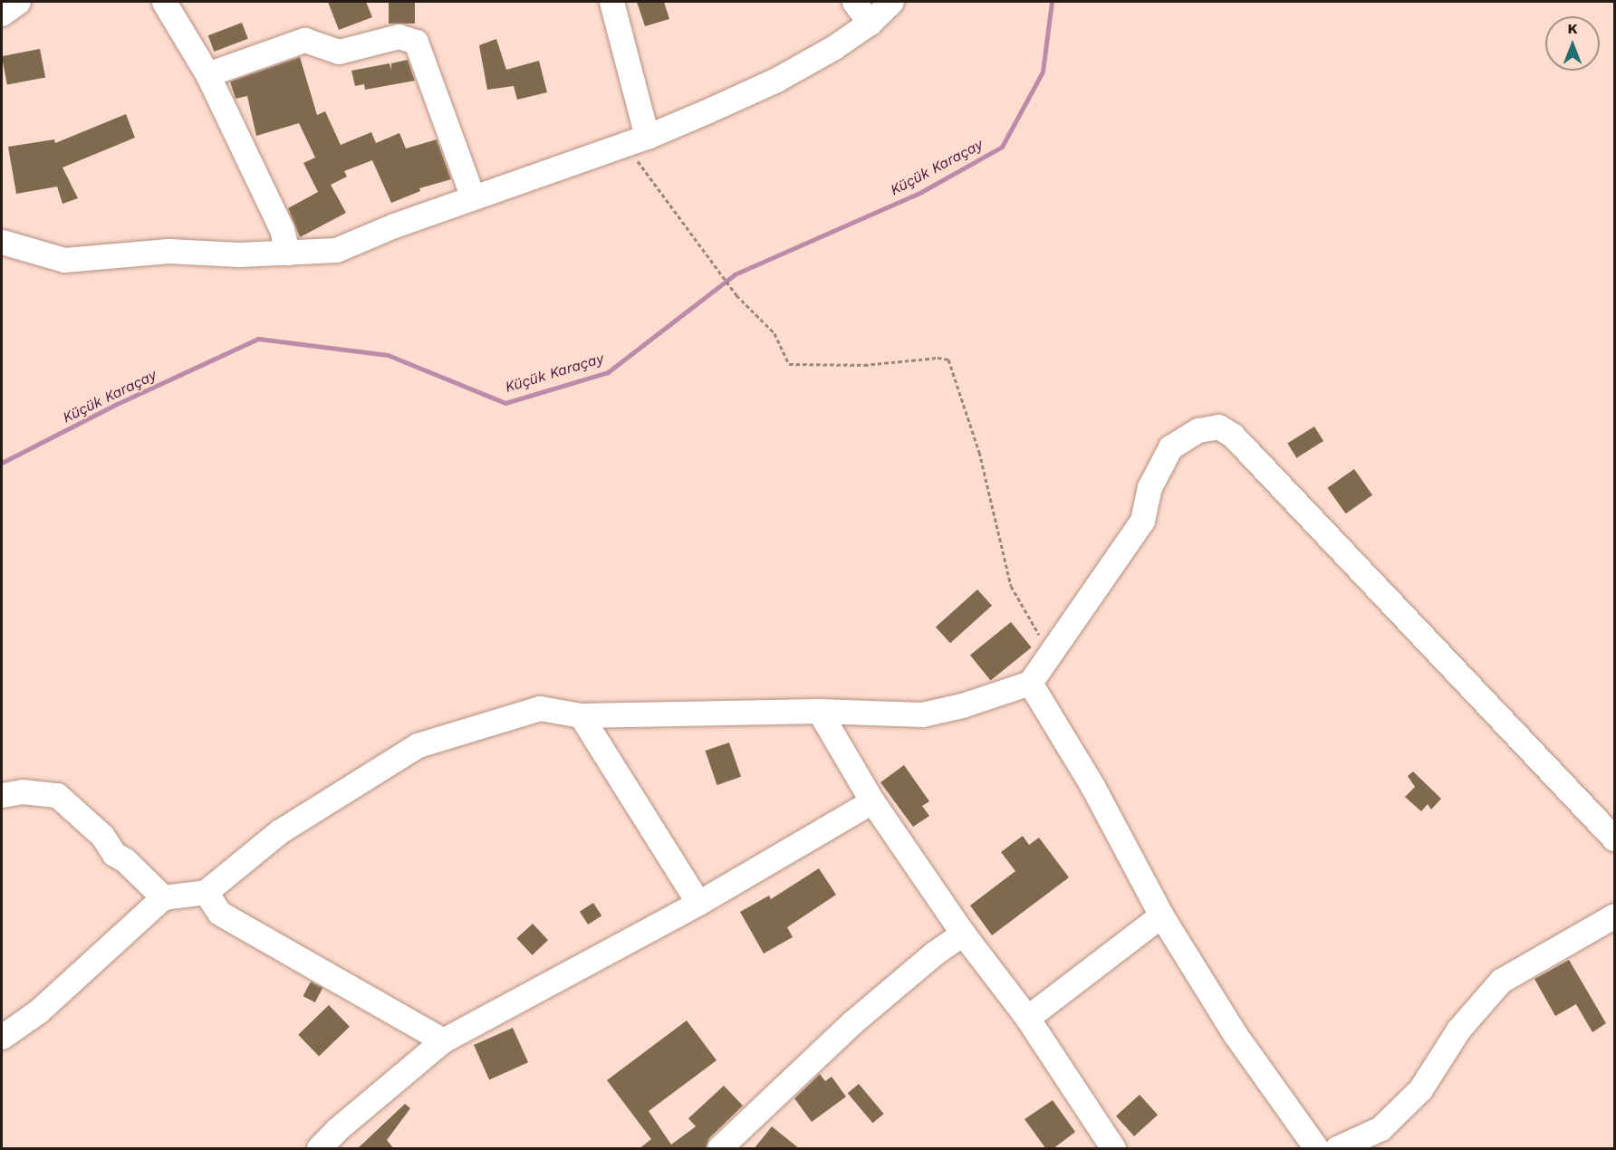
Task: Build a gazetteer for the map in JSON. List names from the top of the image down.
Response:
{
  "water": ["Küçük Karaçay"],
  "north": "top"
}
